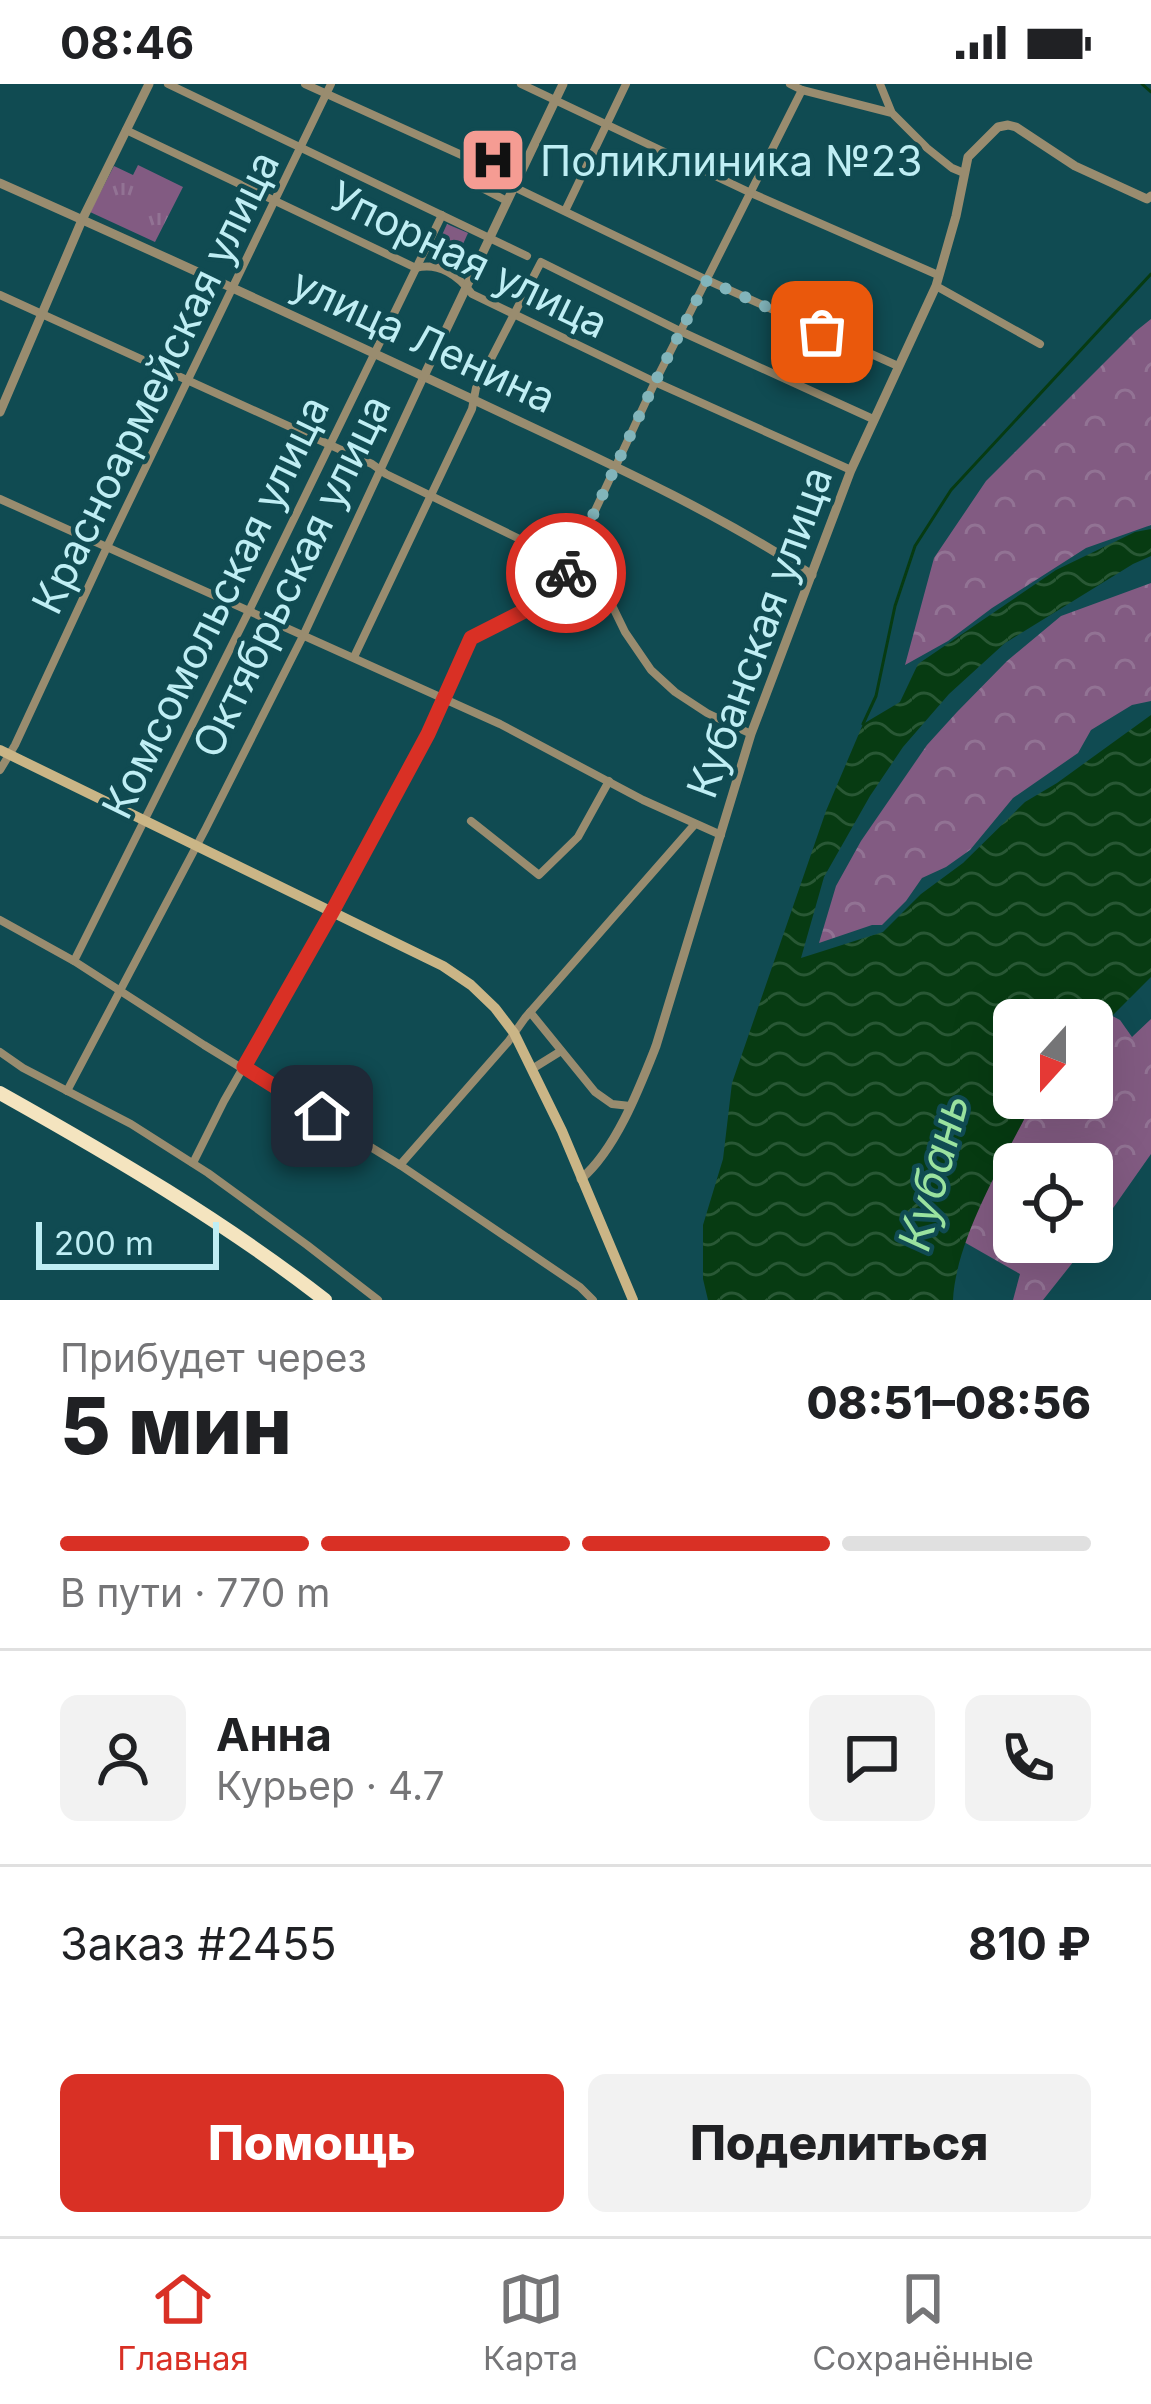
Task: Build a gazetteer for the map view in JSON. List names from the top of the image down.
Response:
{
  "streets": {
    "street": [
      "Упорная улица",
      "улица Ленина",
      "Красноармейская улица",
      "Октябрьская улица",
      "Комсомольская улица",
      "Кубанская улица"
    ]
  },
  "crossings": [
    ["Упорная улица", "Красноармейская улица"],
    ["Упорная улица", "Октябрьская улица"],
    ["Упорная улица", "Комсомольская улица"],
    ["Упорная улица", "Кубанская улица"],
    ["улица Ленина", "Красноармейская улица"],
    ["улица Ленина", "Октябрьская улица"],
    ["улица Ленина", "Комсомольская улица"],
    ["улица Ленина", "Кубанская улица"]
  ],
  "water": ["Кубань"],
  "places": {
    "hospital": ["Поликлиника №23"]
  },
  "scale_bar": "200 m",
  "north": "bottom",
  "page": {
    "status": "08:46",
    "scale": "200 m",
    "heading": ["5 мин", "Прибудет через", "08:51–08:56"],
    "panel": [
      "Анна",
      "Курьер · 4.7",
      "Заказ #2455",
      "810 ₽"
    ],
    "bar": "В пути · 770 m",
    "buttons": ["Помощь", "Поделиться"],
    "tabs": ["Главная", "Карта", "Сохранённые"]
  }
}
